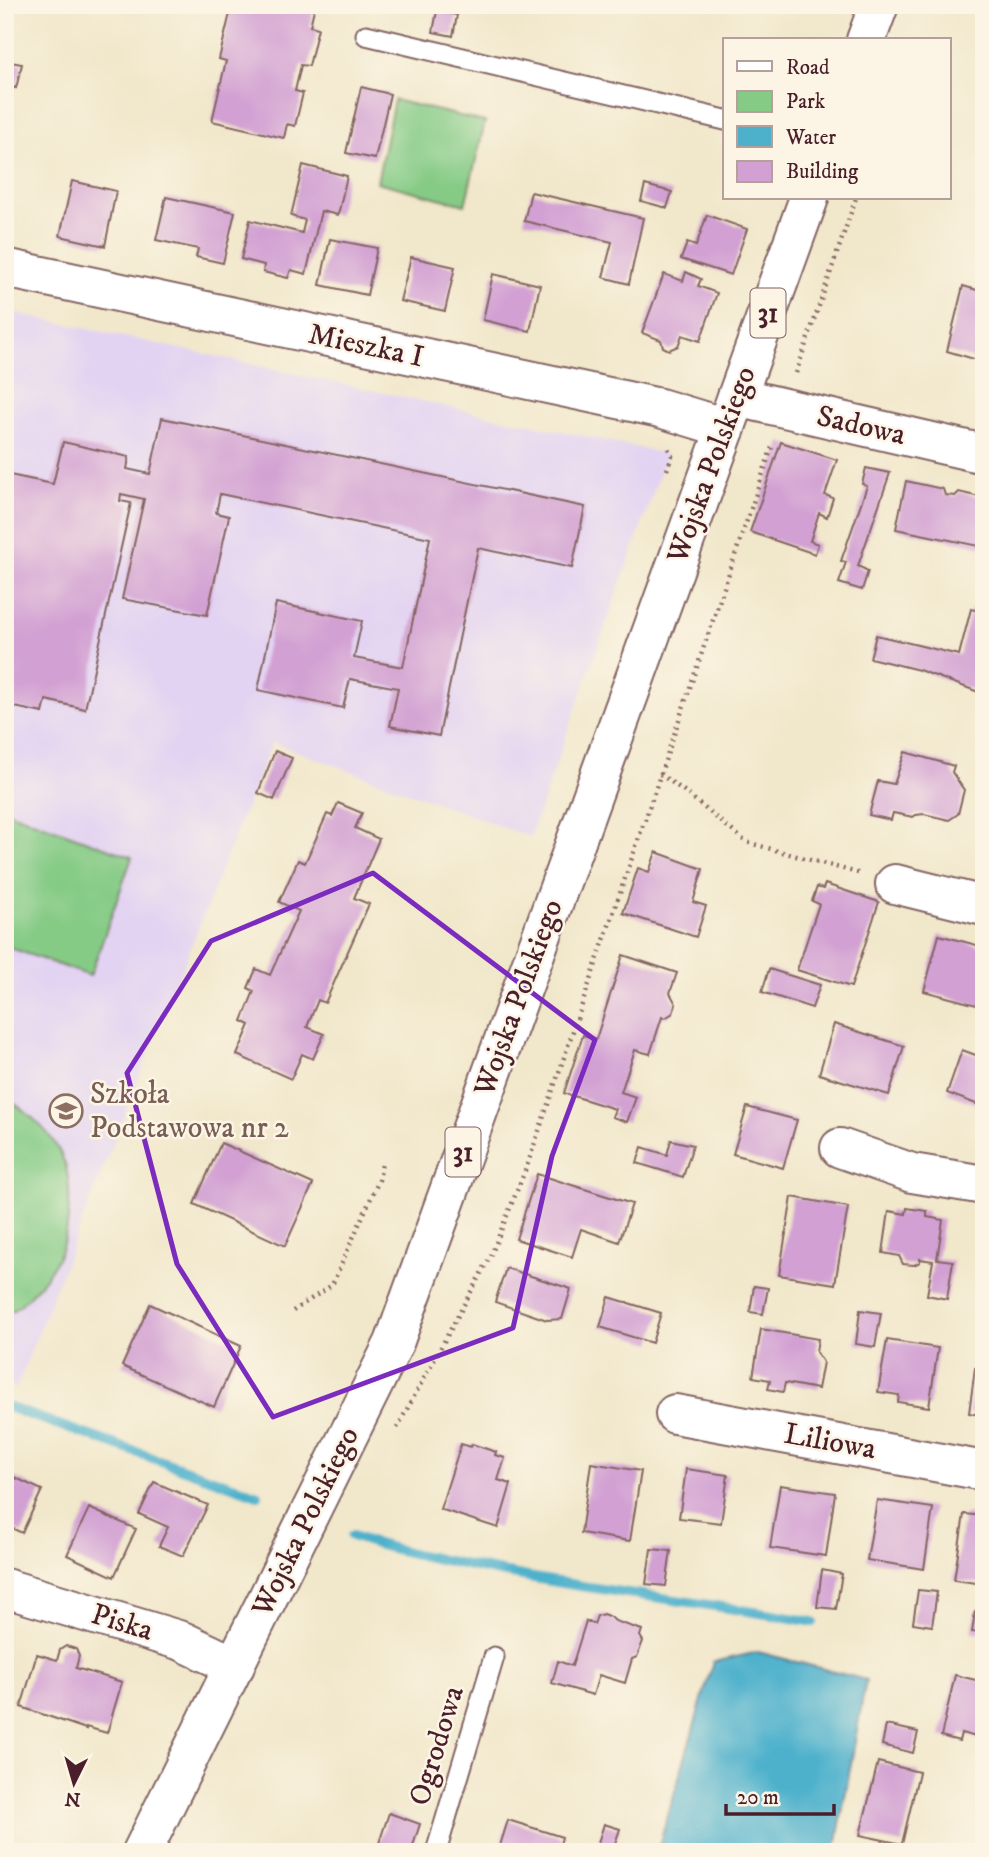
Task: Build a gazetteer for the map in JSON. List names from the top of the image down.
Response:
{
  "streets": {
    "street": [
      "31",
      "Mieszka I",
      "Sadowa",
      "Wojska Polskiego",
      "Liliowa",
      "Piska"
    ],
    "lane": ["Ogrodowa"]
  },
  "crossings": [
    ["Mieszka I", "Sadowa"],
    ["Mieszka I", "Wojska Polskiego"],
    ["Sadowa", "Wojska Polskiego"],
    ["Wojska Polskiego", "Piska"]
  ],
  "places": {
    "school or university": ["Szkoła Podstawowa nr 2"]
  },
  "legend": [
    "Road",
    "Park",
    "Water",
    "Building"
  ],
  "scale_bar": "20 m",
  "north": "bottom"
}
